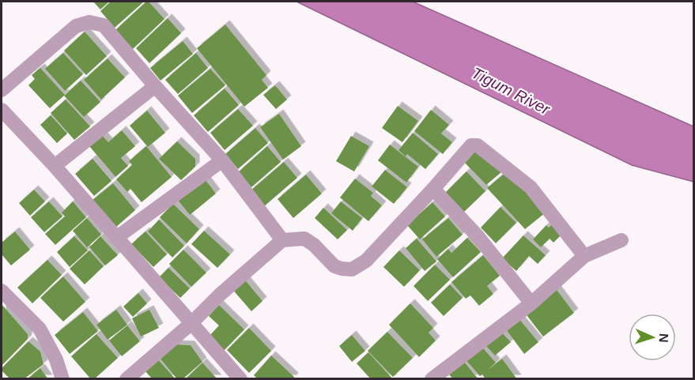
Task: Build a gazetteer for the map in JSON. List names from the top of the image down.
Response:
{
  "water": ["Tigum River"],
  "north": "right"
}
